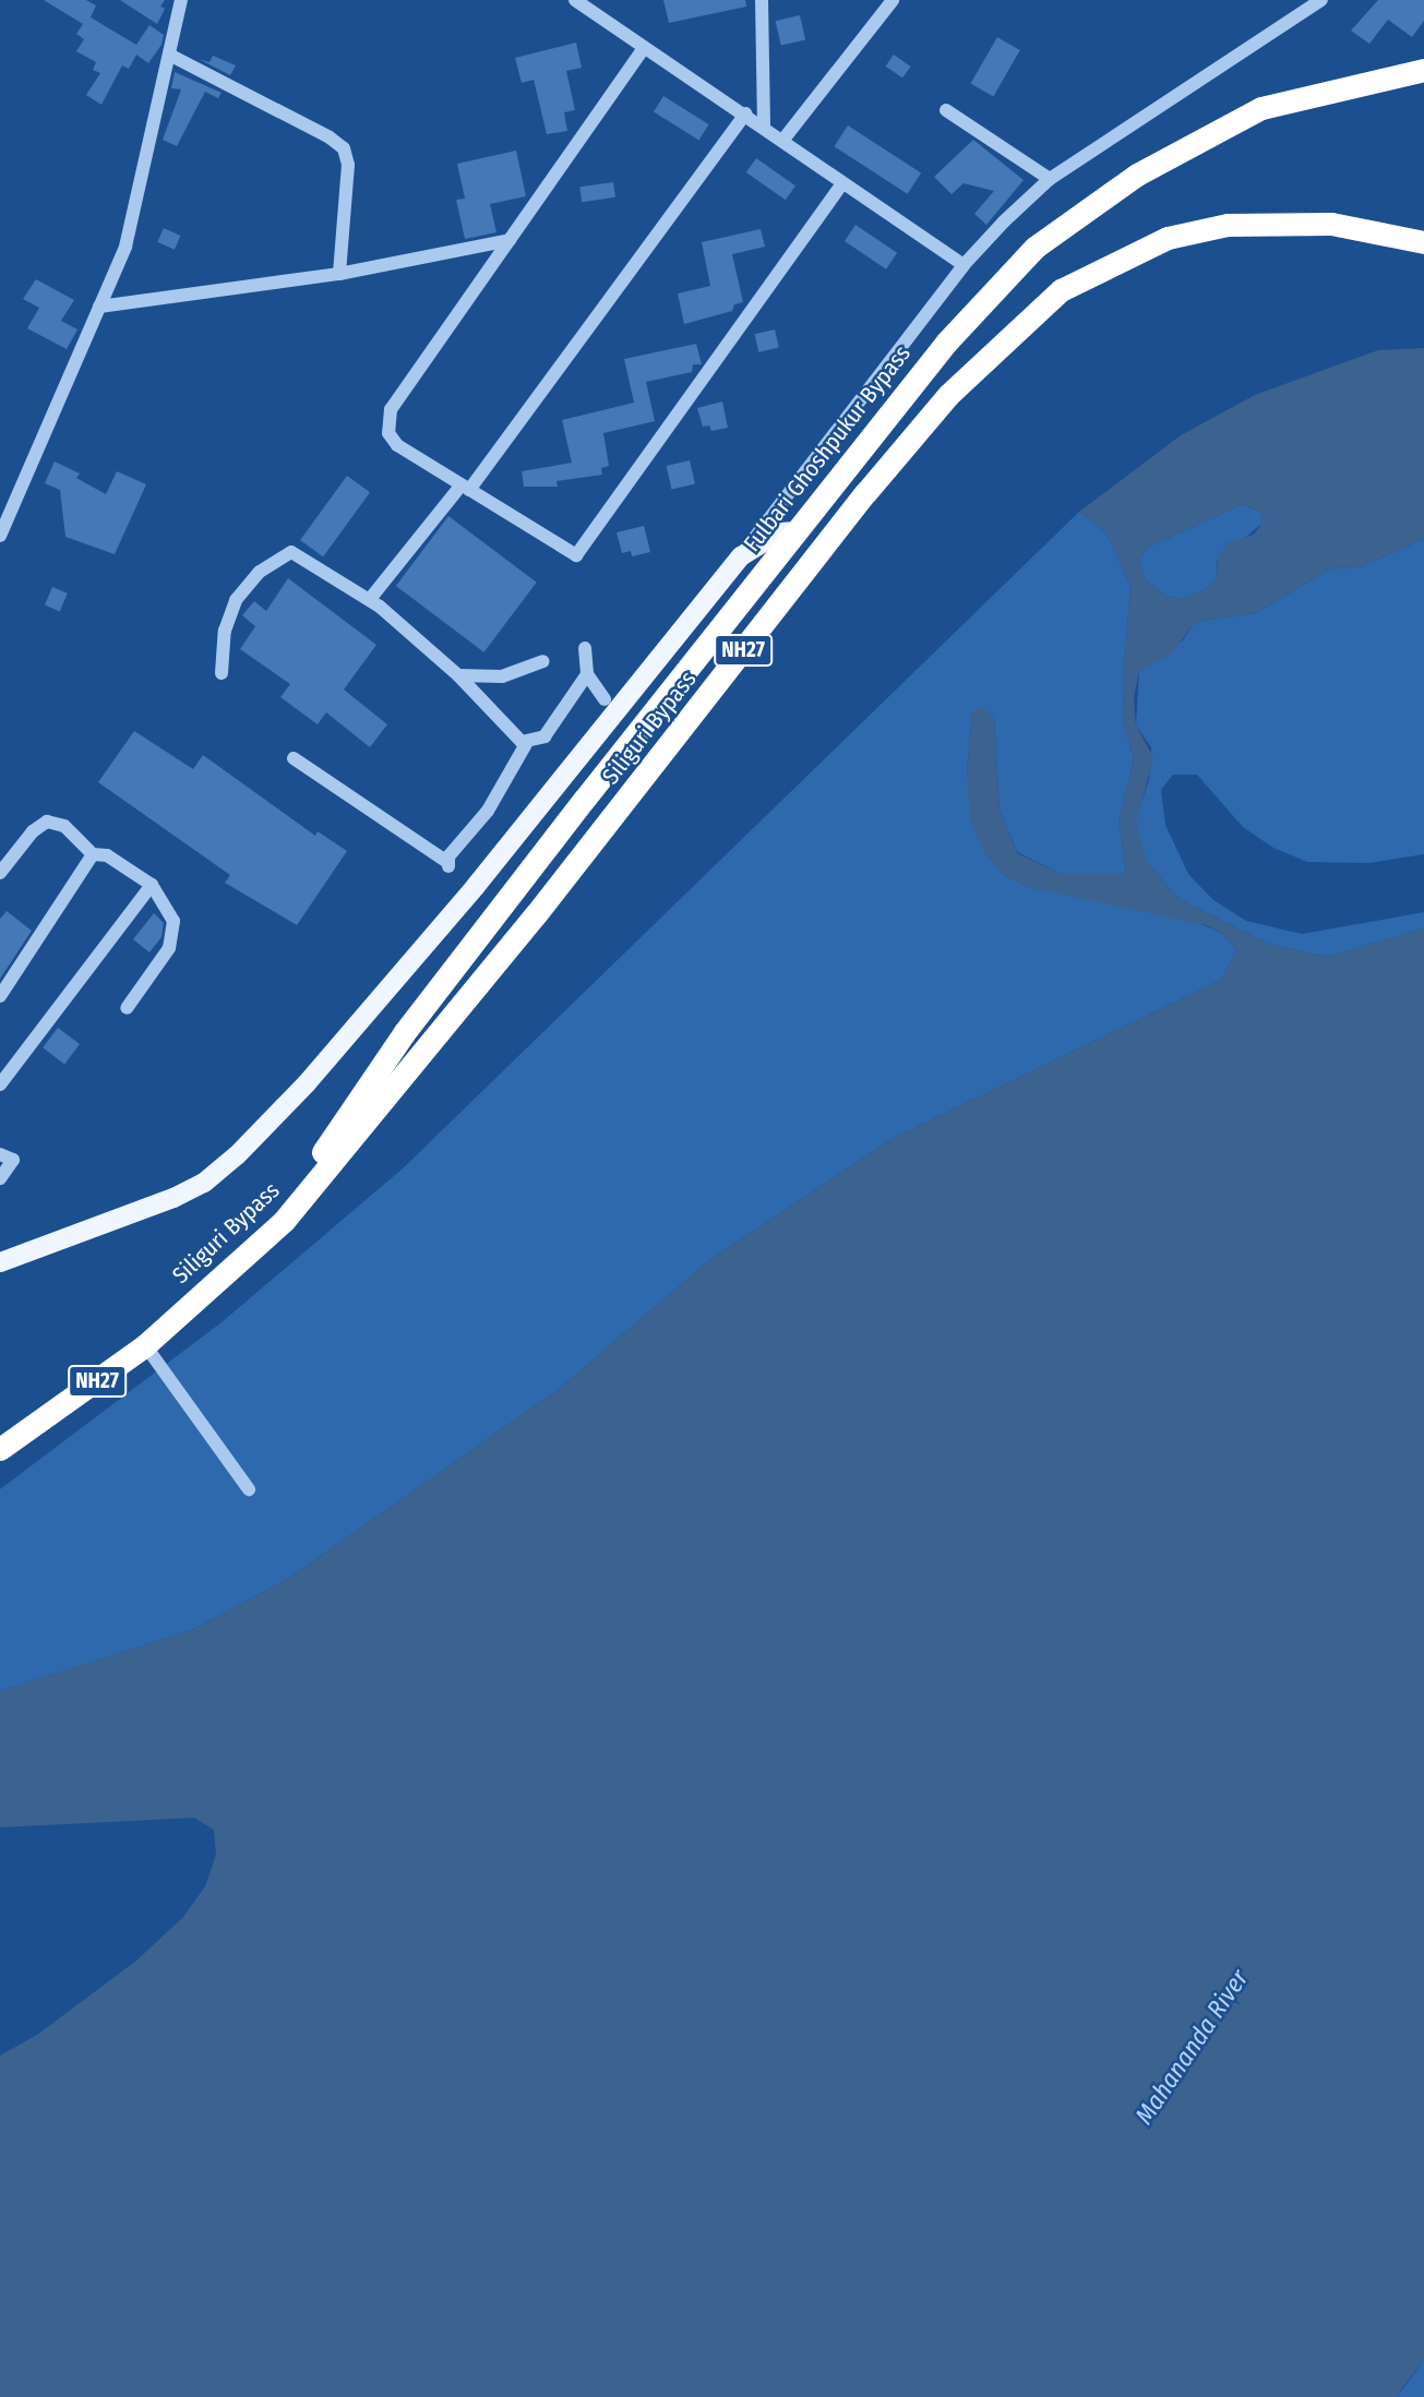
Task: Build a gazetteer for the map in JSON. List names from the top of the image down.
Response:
{
  "streets": {
    "highway": ["Fulbari Ghoshpukur Bypass", "NH27", "Siliguri Bypass"]
  },
  "crossings": [
    ["Fulbari Ghoshpukur Bypass", "Siliguri Bypass"]
  ],
  "water": ["Mahananda River"]
}
